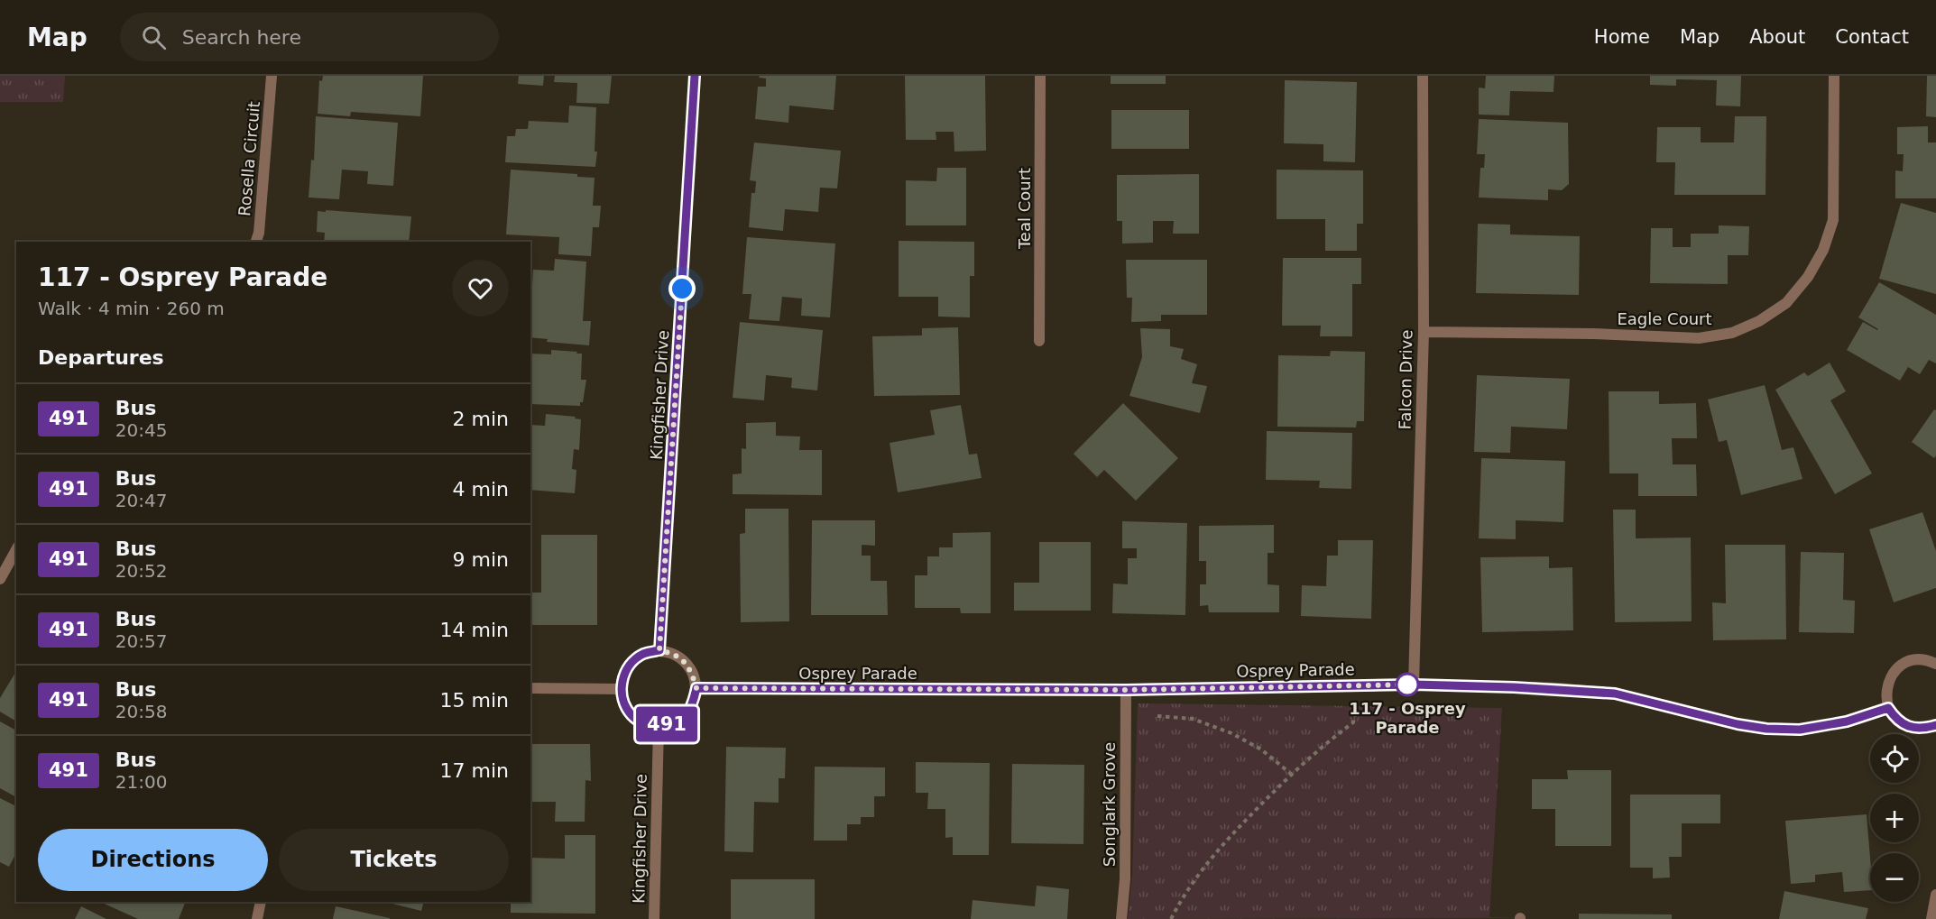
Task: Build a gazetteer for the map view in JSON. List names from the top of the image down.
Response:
{
  "streets": {
    "street": [
      "Rosella Circuit",
      "Teal Court",
      "Eagle Court",
      "Falcon Drive",
      "Kingfisher Drive",
      "Osprey Parade",
      "Songlark Grove"
    ]
  },
  "crossings": [
    ["Eagle Court", "Falcon Drive"],
    ["Falcon Drive", "Osprey Parade"],
    ["Kingfisher Drive", "Osprey Parade"],
    ["Osprey Parade", "Songlark Grove"]
  ],
  "places": ["117 - Osprey Parade"],
  "lines": ["bus line 491"],
  "page": {
    "header": "Map",
    "search": "Search here",
    "nav": [
      "Home",
      "Map",
      "About",
      "Contact"
    ],
    "on_map": "491",
    "heading": [
      ["117 - Osprey Parade", "Walk · 4 min · 260 m"],
      "Departures"
    ],
    "list": [
      {
        "mark": "491",
        "name": "Bus",
        "note": "20:45",
        "value": "2 min"
      },
      {
        "mark": "491",
        "name": "Bus",
        "note": "20:47",
        "value": "4 min"
      },
      {
        "mark": "491",
        "name": "Bus",
        "note": "20:52",
        "value": "9 min"
      },
      {
        "mark": "491",
        "name": "Bus",
        "note": "20:57",
        "value": "14 min"
      },
      {
        "mark": "491",
        "name": "Bus",
        "note": "20:58",
        "value": "15 min"
      },
      {
        "mark": "491",
        "name": "Bus",
        "note": "21:00",
        "value": "17 min"
      }
    ],
    "map_buttons": ["+", "−"],
    "buttons": ["Directions", "Tickets"]
  }
}
